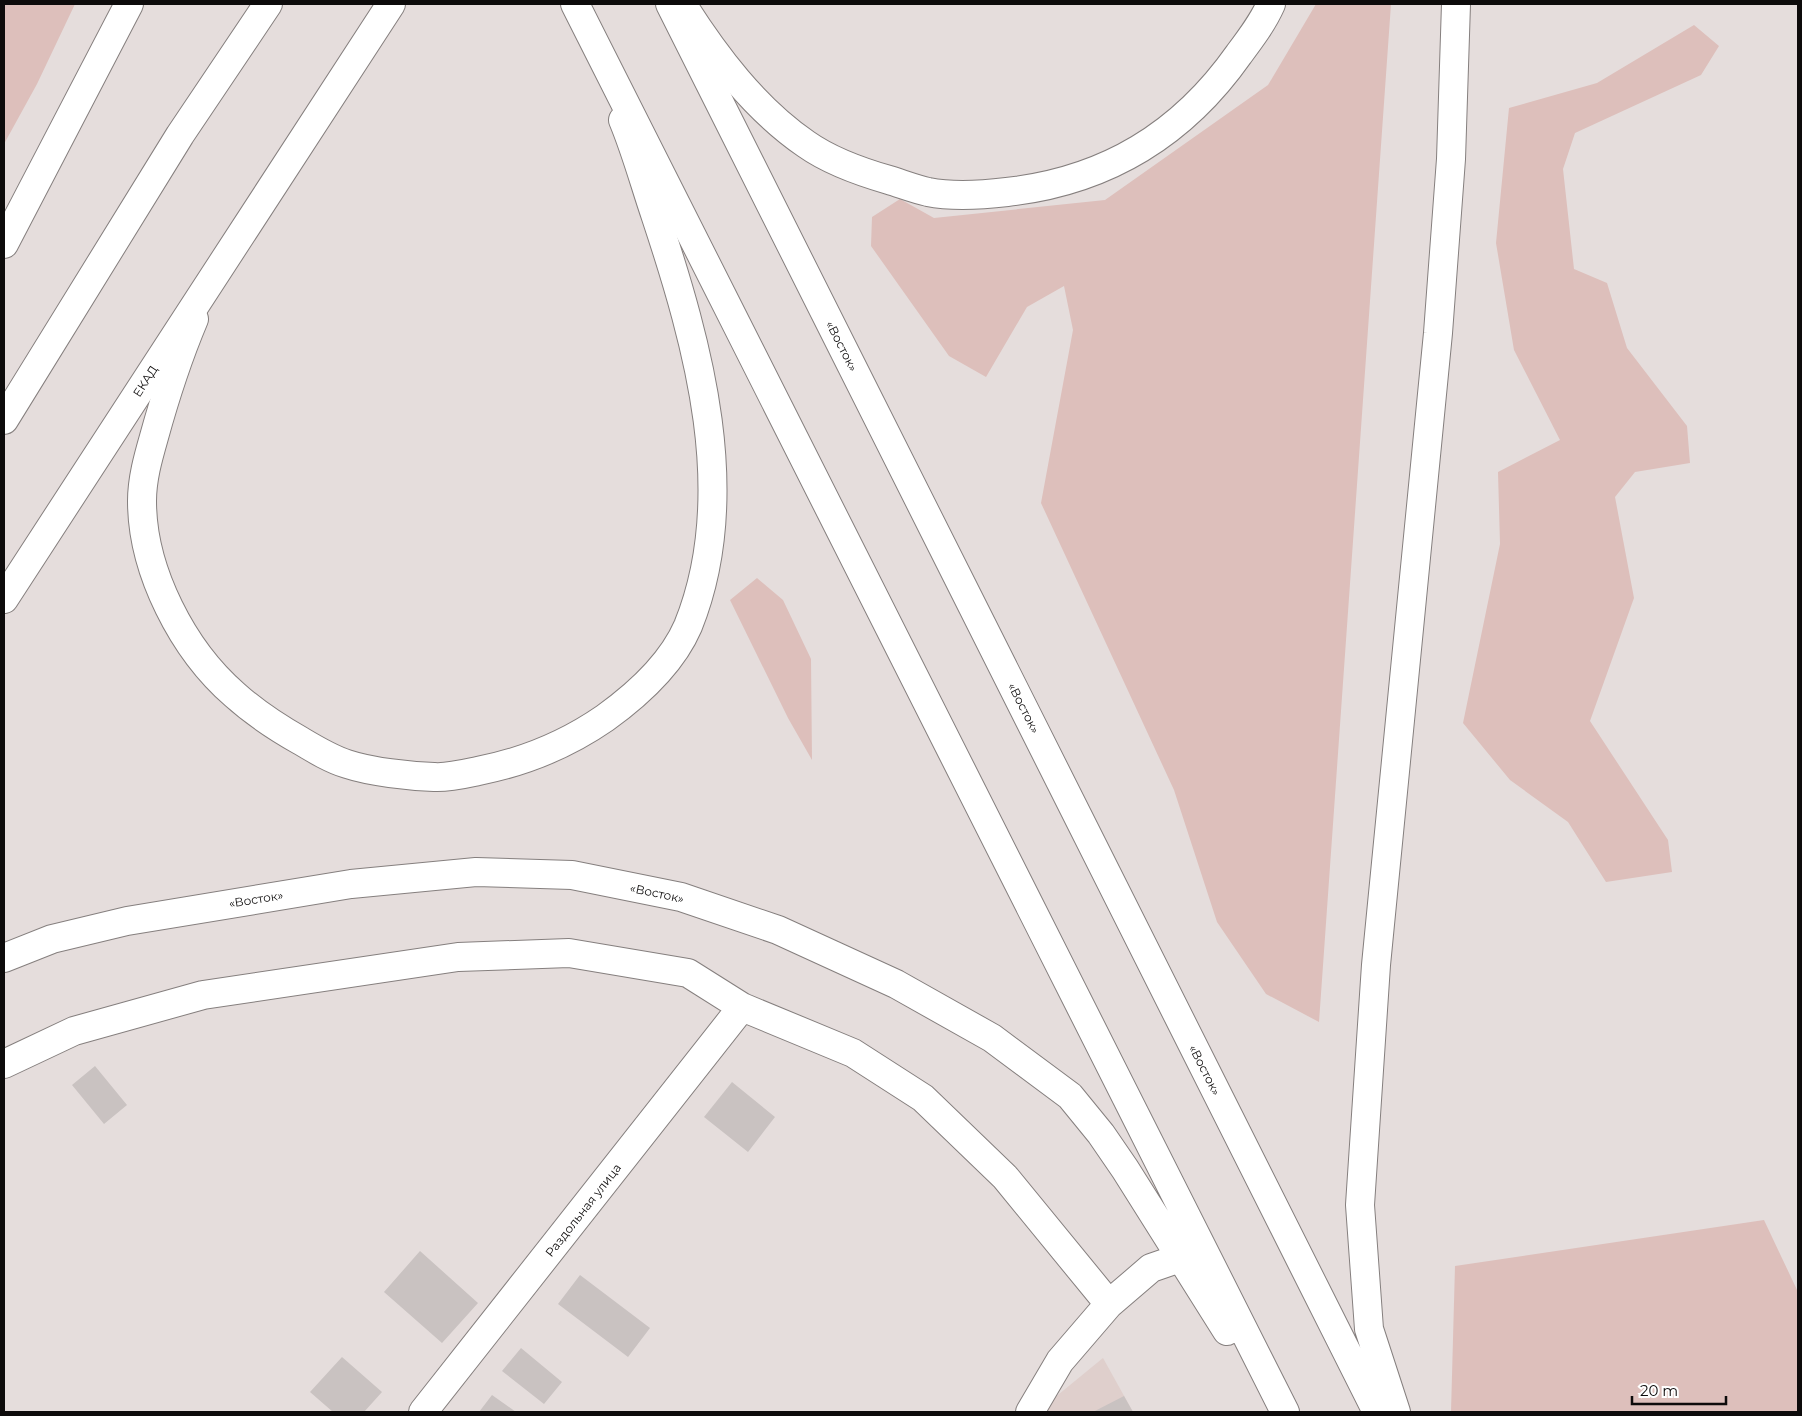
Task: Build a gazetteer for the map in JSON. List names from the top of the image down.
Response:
{
  "streets": {
    "main road": ["«Восток»", "ЕКАД", "Раздольная улица"]
  },
  "scale_bar": "20 m"
}
